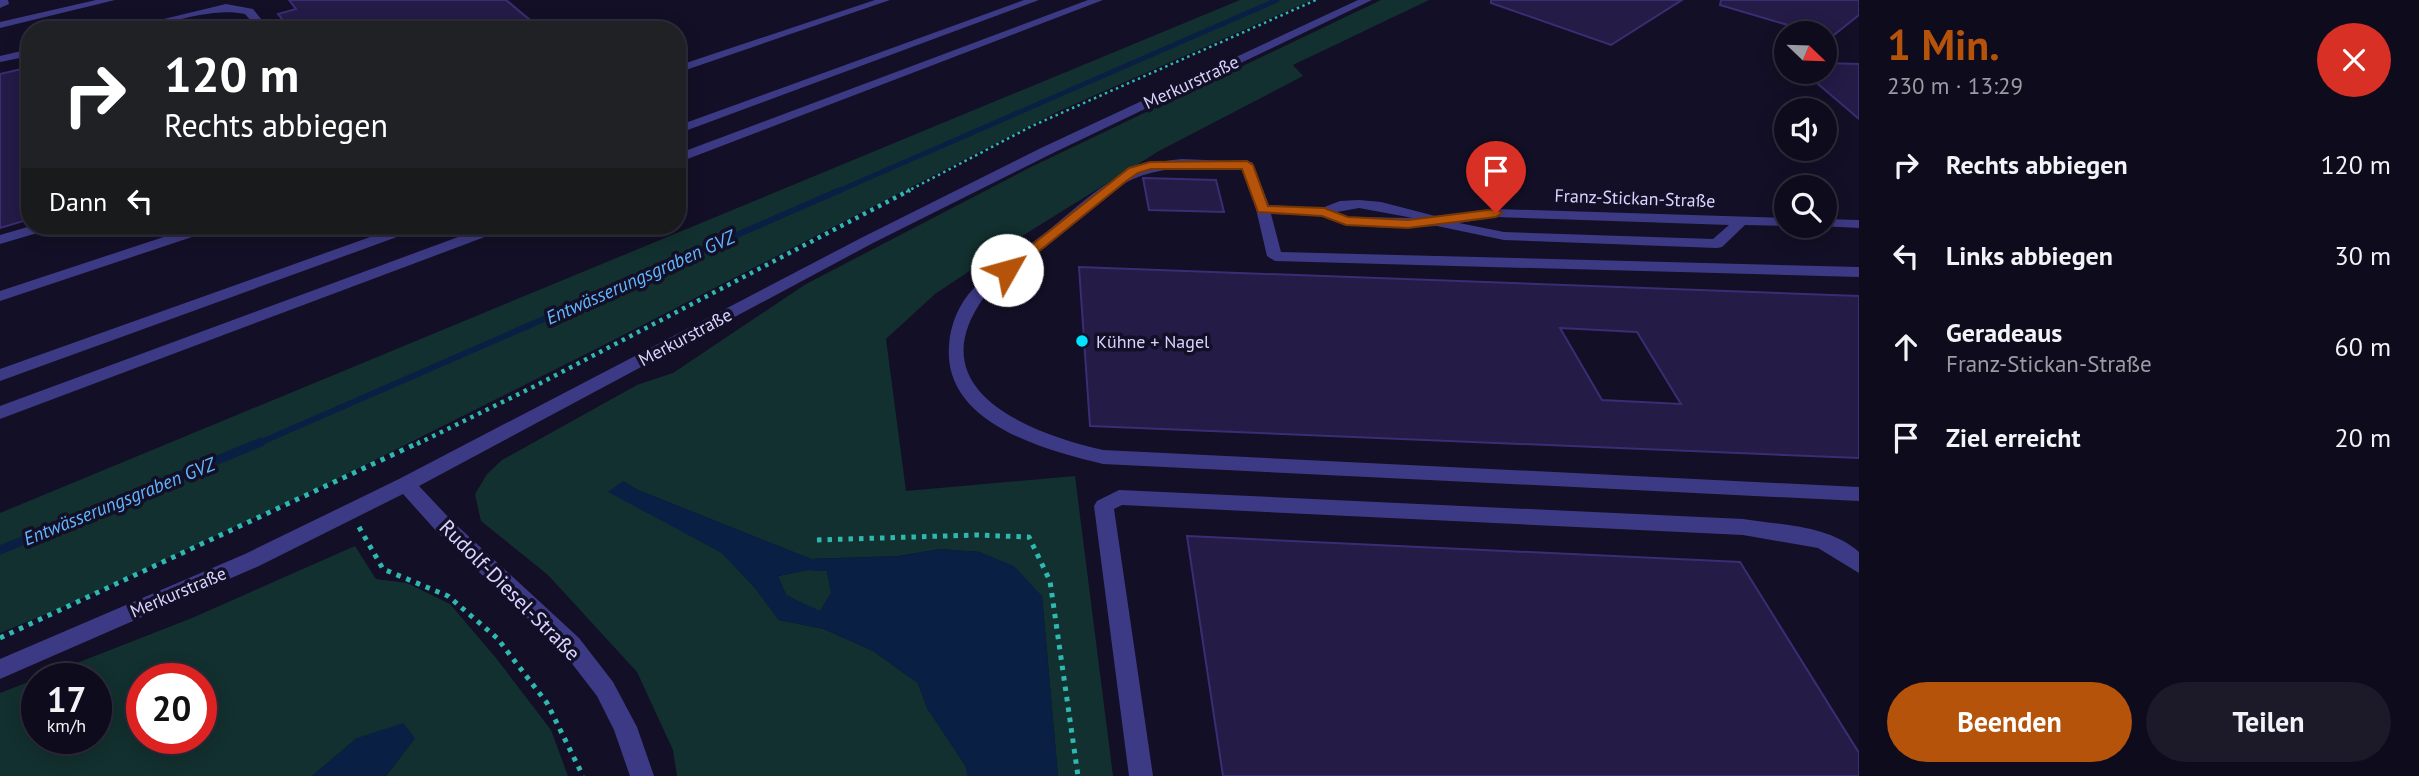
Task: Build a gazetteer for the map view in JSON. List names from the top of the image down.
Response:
{
  "streets": {
    "street": ["Merkurstraße", "Franz-Stickan-Straße", "Rudolf-Diesel-Straße"]
  },
  "crossings": [
    ["Merkurstraße", "Rudolf-Diesel-Straße"]
  ],
  "water": ["Entwässerungsgraben GVZ"],
  "places": ["Kühne + Nagel"],
  "north": "bottom right",
  "page": {
    "heading": ["1 Min.", "230 m · 13:29"],
    "turn": ["120 m", "Rechts abbiegen"],
    "list": [
      {
        "name": "Rechts abbiegen",
        "value": "120 m"
      },
      {
        "name": "Links abbiegen",
        "value": "30 m"
      },
      {
        "name": "Geradeaus",
        "note": "Franz-Stickan-Straße",
        "value": "60 m"
      },
      {
        "name": "Ziel erreicht",
        "value": "20 m"
      }
    ],
    "then": "Dann",
    "speed": "17 km/h",
    "limit": "20",
    "buttons": ["Beenden", "Teilen"]
  }
}
